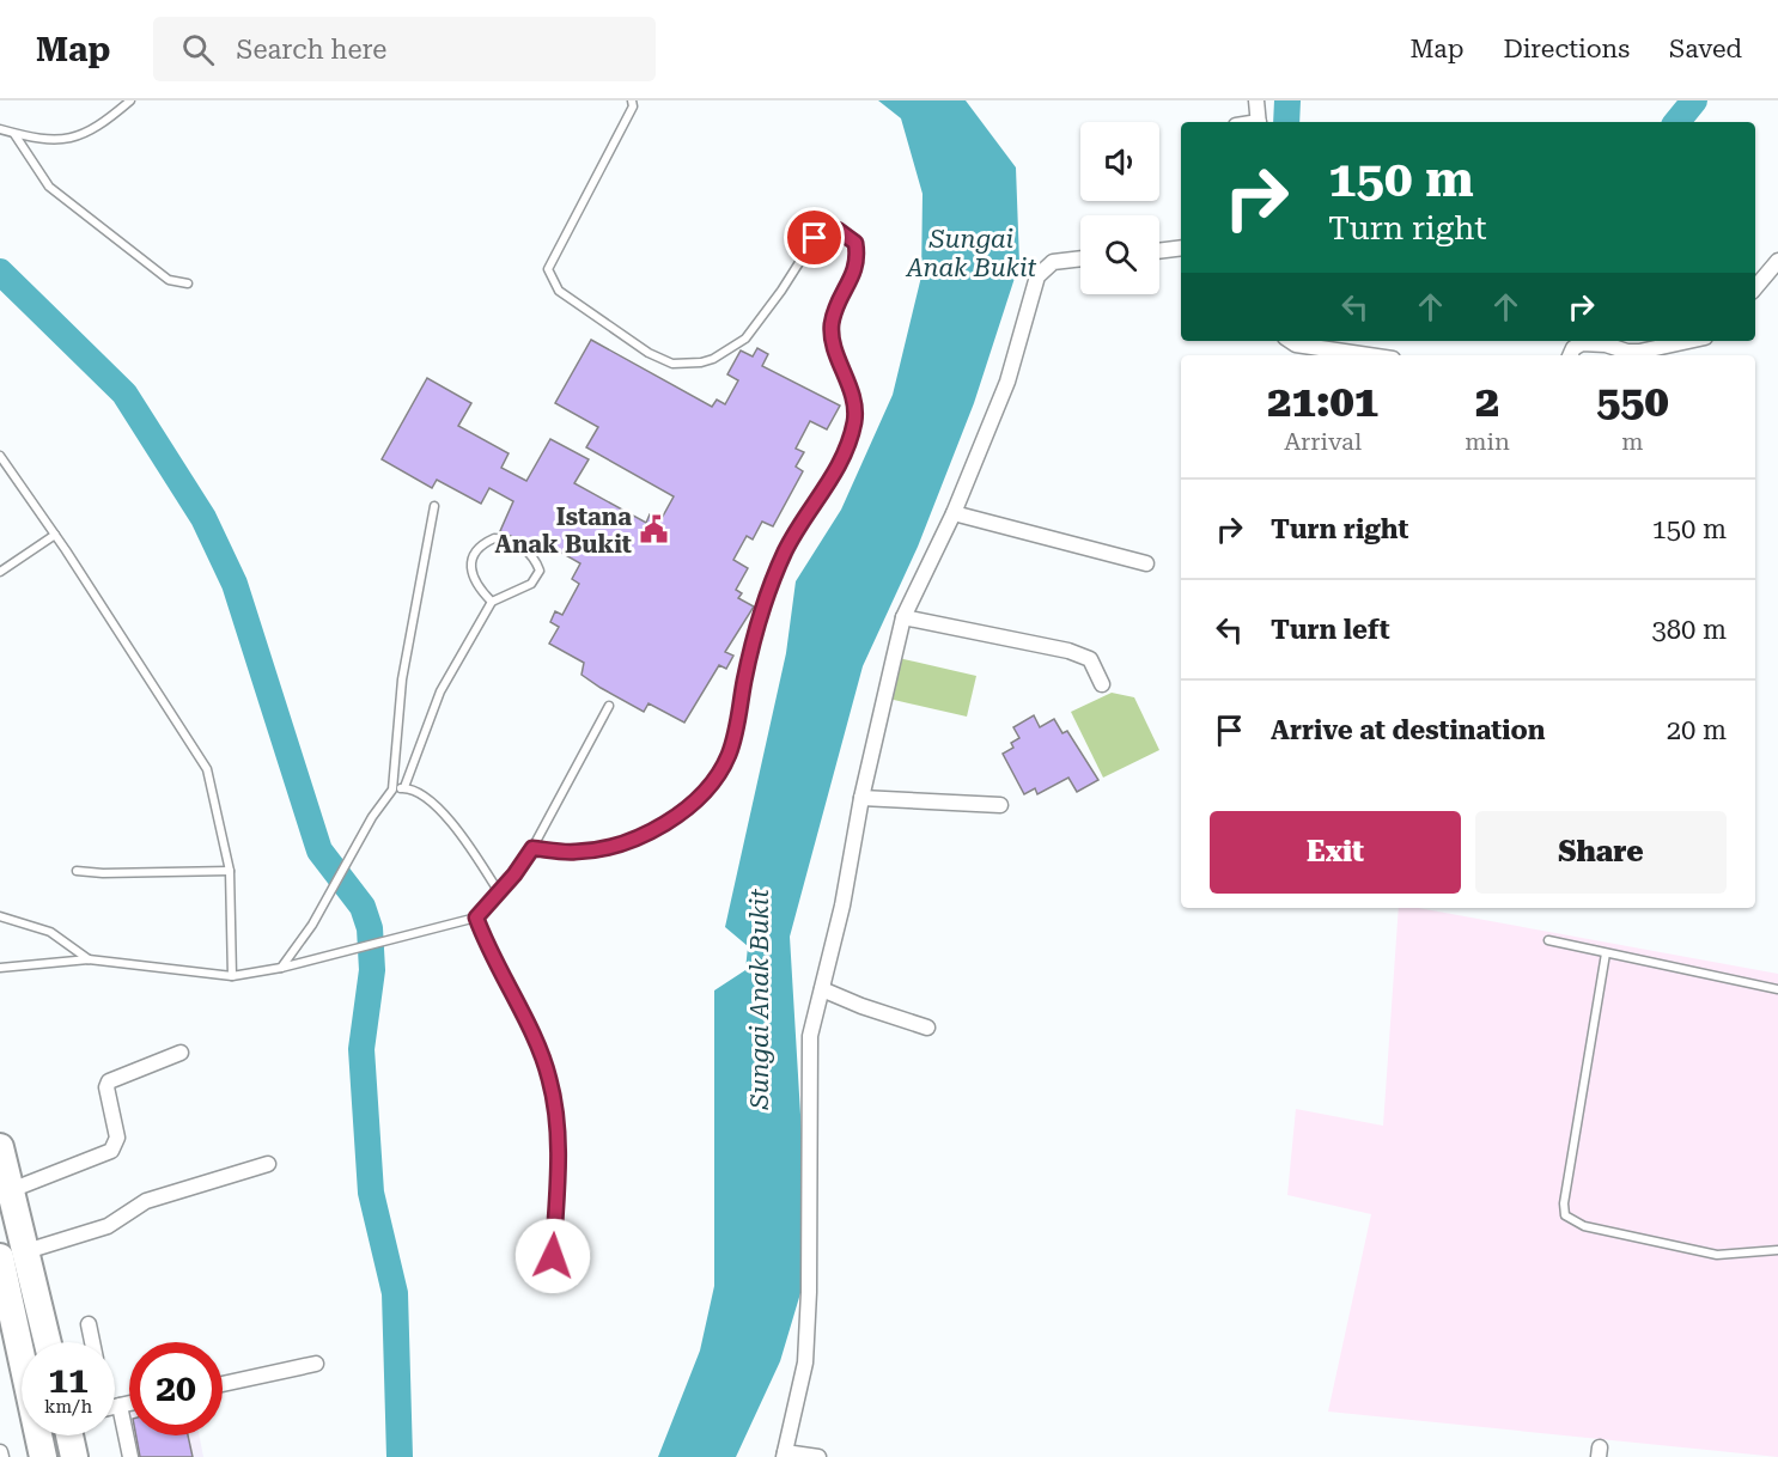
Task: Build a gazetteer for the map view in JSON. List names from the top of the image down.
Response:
{
  "water": ["Sungai Anak Bukit"],
  "places": {
    "public building": ["Istana Anak Bukit"]
  },
  "page": {
    "header": "Map",
    "search": "Search here",
    "nav": ["Map", "Directions", "Saved"],
    "turn": ["150 m", "Turn right"],
    "eta": [
      "21:01",
      "Arrival",
      "2",
      "min",
      "550",
      "m"
    ],
    "list": [
      {
        "name": "Turn right",
        "value": "150 m"
      },
      {
        "name": "Turn left",
        "value": "380 m"
      },
      {
        "name": "Arrive at destination",
        "value": "20 m"
      }
    ],
    "buttons": ["Exit", "Share"],
    "speed": "11 km/h",
    "limit": "20"
  }
}
